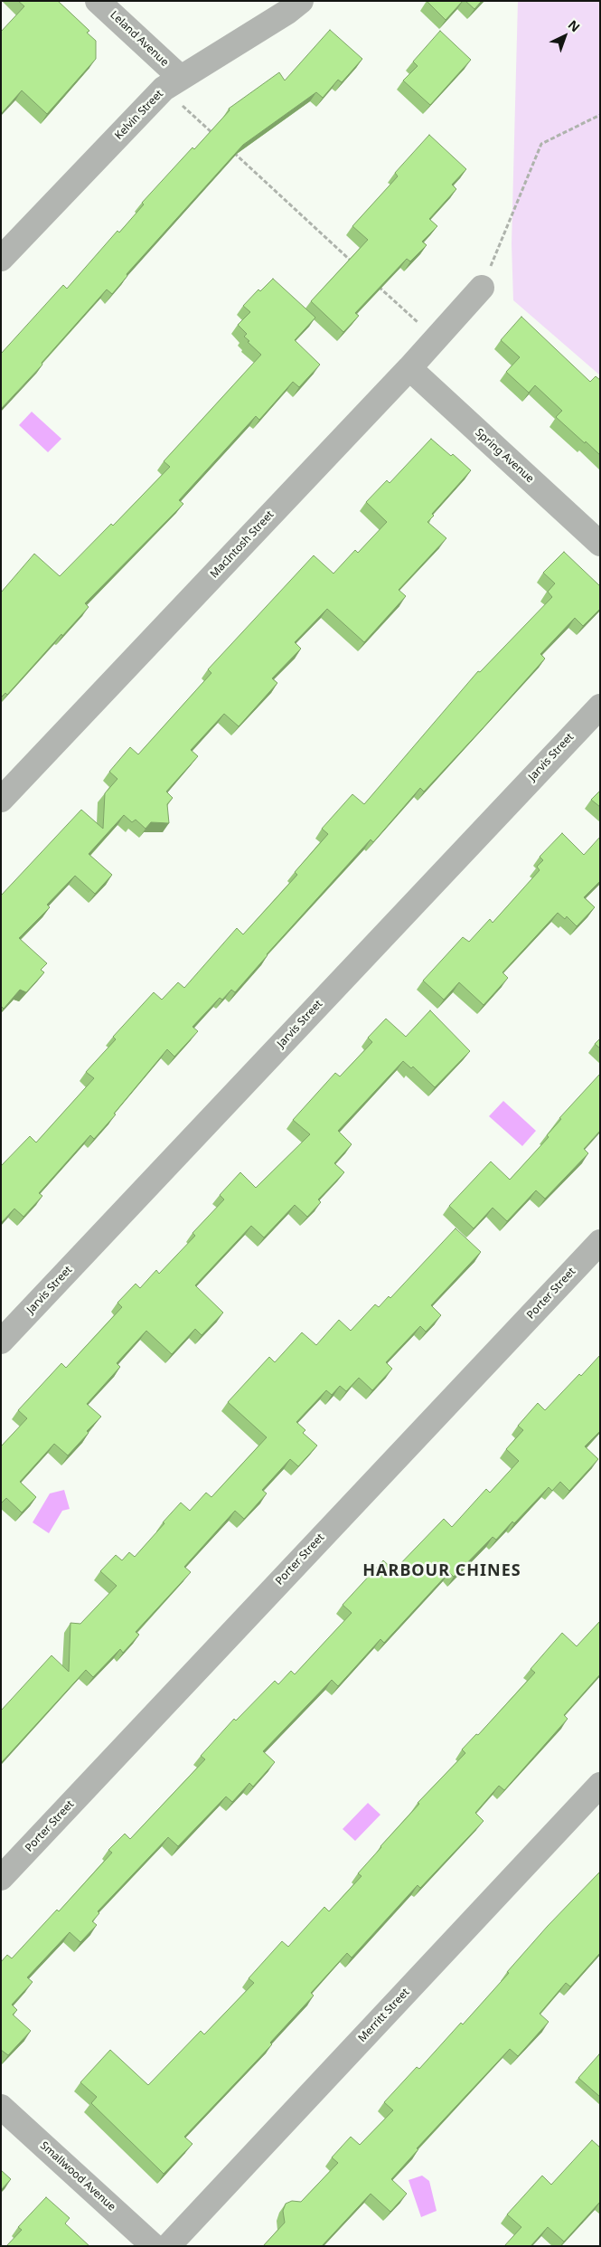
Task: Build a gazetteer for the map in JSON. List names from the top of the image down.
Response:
{
  "streets": {
    "street": [
      "Leland Avenue",
      "Kelvin Street",
      "Spring Avenue",
      "MacIntosh Street",
      "Jarvis Street",
      "Porter Street",
      "Merritt Street",
      "Smallwood Avenue"
    ]
  },
  "crossings": [
    ["Leland Avenue", "Kelvin Street"],
    ["Spring Avenue", "MacIntosh Street"]
  ],
  "districts": ["HARBOUR CHINES"],
  "north": "top right"
}
